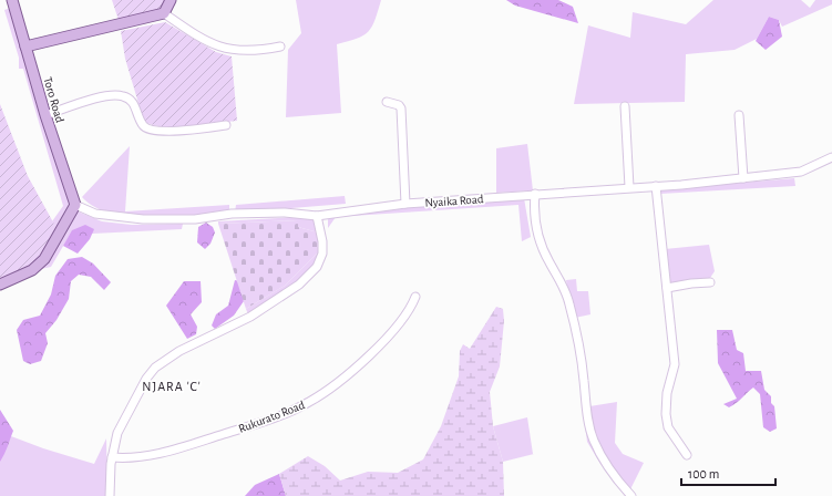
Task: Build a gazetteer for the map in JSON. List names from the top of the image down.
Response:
{
  "streets": {
    "main road": ["Toro Road"],
    "street": ["Nyaika Road", "Rukurato Road"]
  },
  "crossings": [
    ["Toro Road", "Nyaika Road"]
  ],
  "districts": ["NJARA 'C'"],
  "scale_bar": "100 m"
}
